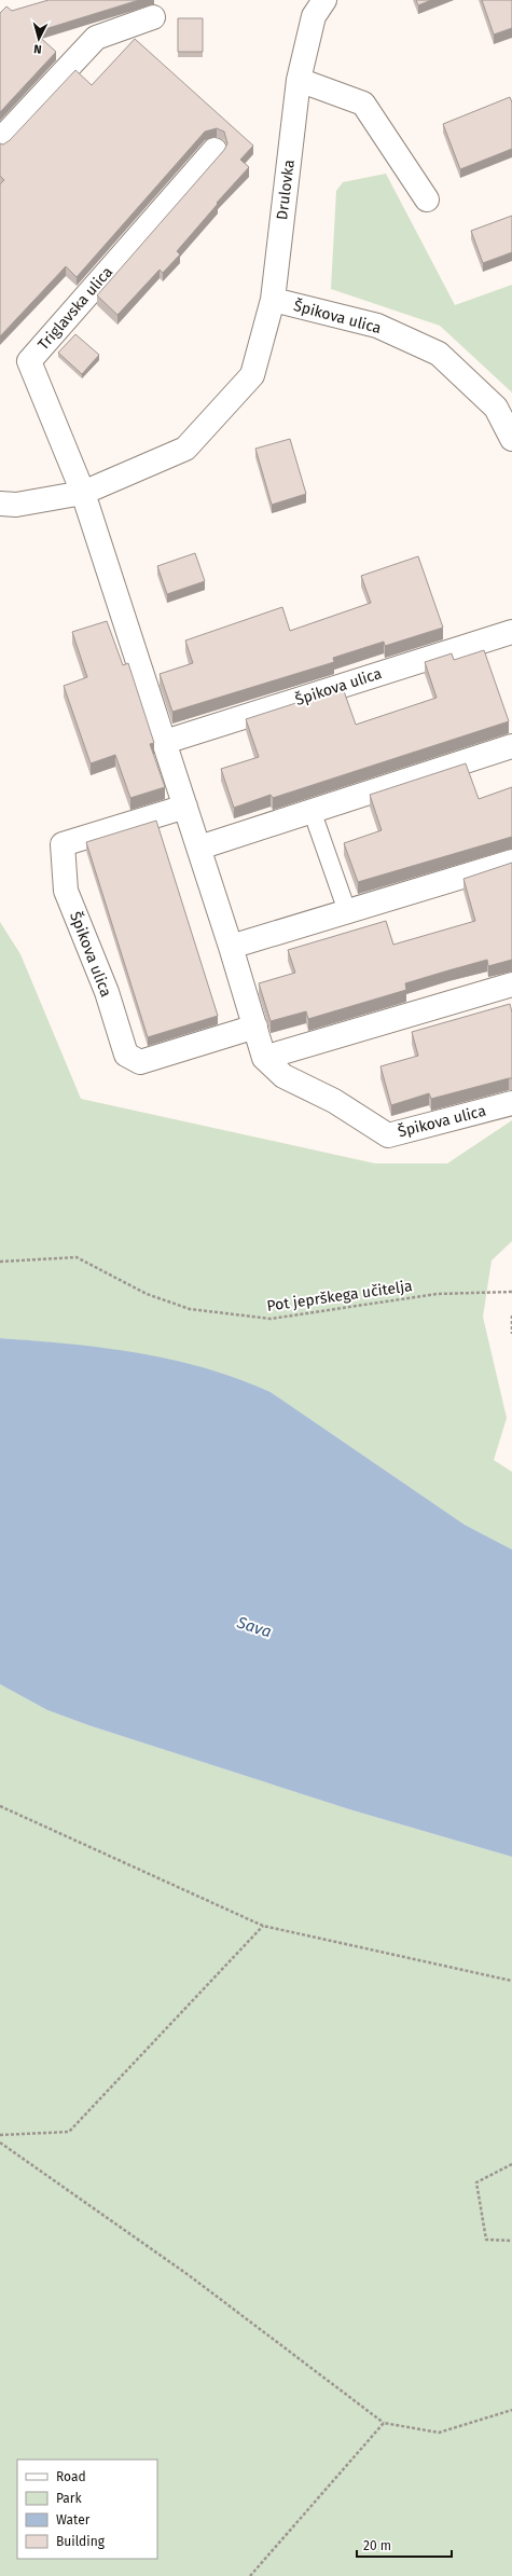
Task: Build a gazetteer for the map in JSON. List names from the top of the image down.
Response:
{
  "streets": {
    "street": ["Drulovka", "Triglavska ulica", "Špikova ulica"],
    "path": ["Pot jeprškega učitelja"]
  },
  "crossings": [
    ["Drulovka", "Špikova ulica"]
  ],
  "water": ["Sava"],
  "legend": [
    "Road",
    "Park",
    "Water",
    "Building"
  ],
  "scale_bar": "20 m",
  "north": "bottom"
}
